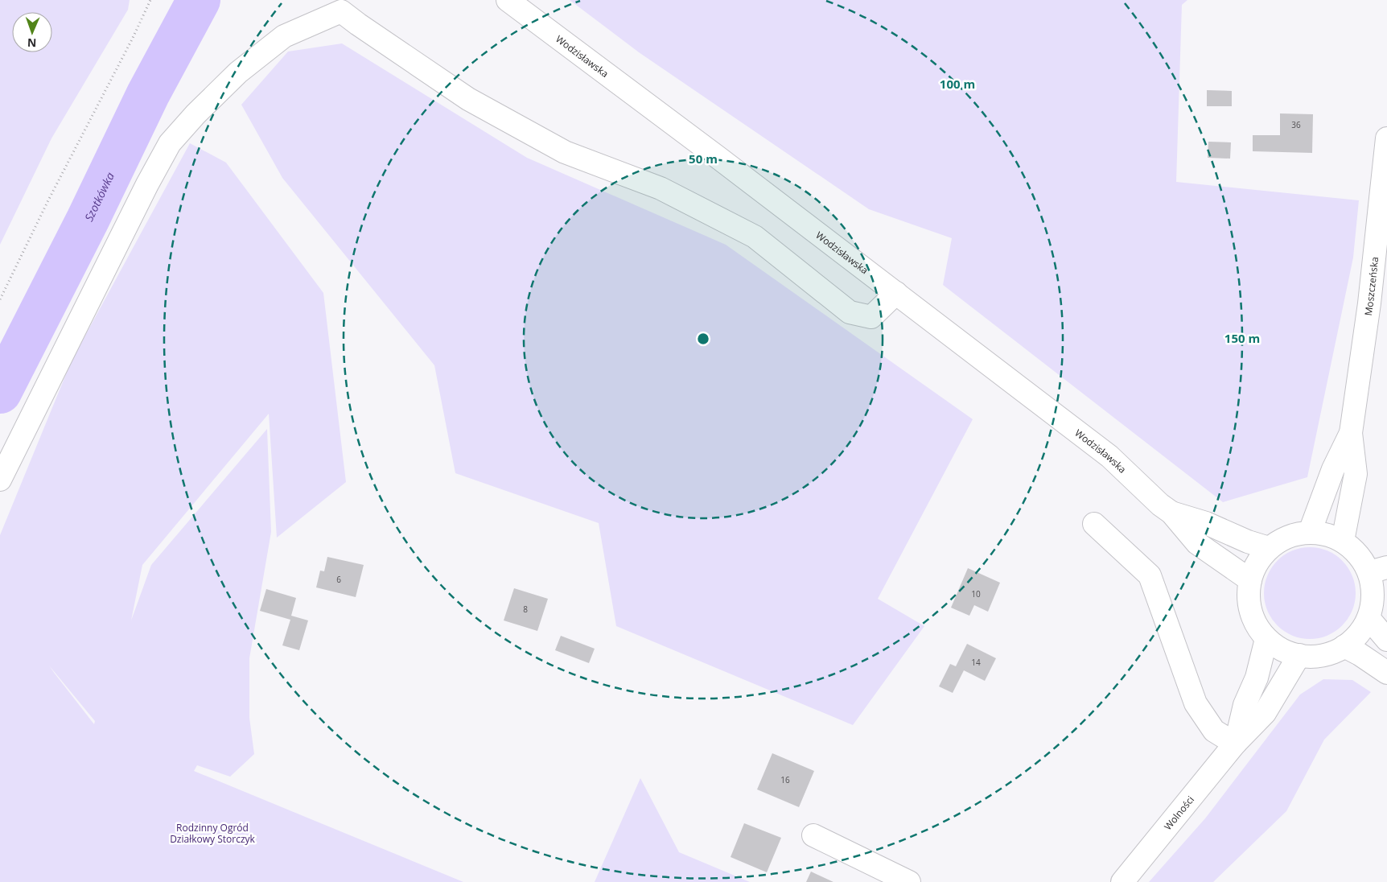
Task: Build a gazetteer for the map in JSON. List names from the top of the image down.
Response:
{
  "streets": {
    "main road": ["Wodzisławska", "Moszczeńska", "Wolności"]
  },
  "crossings": [
    ["Wodzisławska", "Moszczeńska"],
    ["Wodzisławska", "Wolności"],
    ["Moszczeńska", "Wolności"]
  ],
  "water": ["Szotkówka"],
  "parks": ["Rodzinny Ogród Działkowy Storczyk"],
  "house_numbers": [
    "36",
    "6",
    "10",
    "8",
    "14",
    "16"
  ],
  "north": "bottom",
  "rings": ["100 m", "50 m", "150 m"]
}
